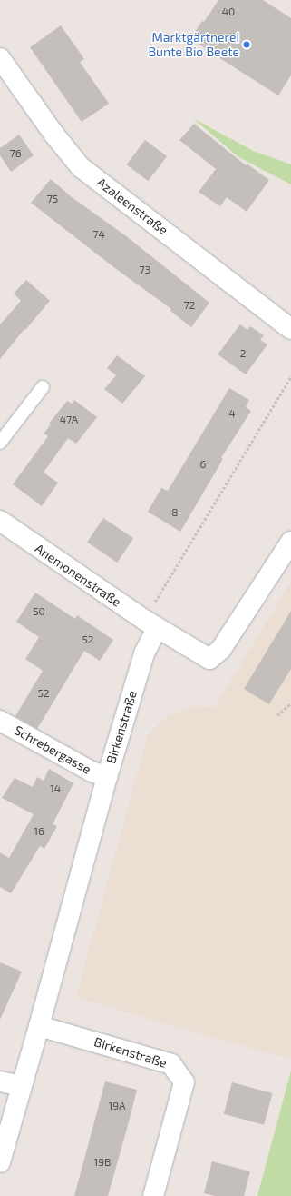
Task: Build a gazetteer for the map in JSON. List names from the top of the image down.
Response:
{
  "streets": {
    "street": [
      "Azaleenstraße",
      "Anemonenstraße",
      "Birkenstraße",
      "Schrebergasse"
    ]
  },
  "crossings": [
    ["Anemonenstraße", "Birkenstraße"],
    ["Birkenstraße", "Schrebergasse"]
  ],
  "places": ["Marktgärtnerei Bunte Bio Beete"],
  "house_numbers": [
    "40",
    "76",
    "75",
    "74",
    "73",
    "72",
    "2",
    "4",
    "47A",
    "6",
    "8",
    "50",
    "52",
    "52",
    "14",
    "16",
    "19A",
    "19B"
  ]
}
